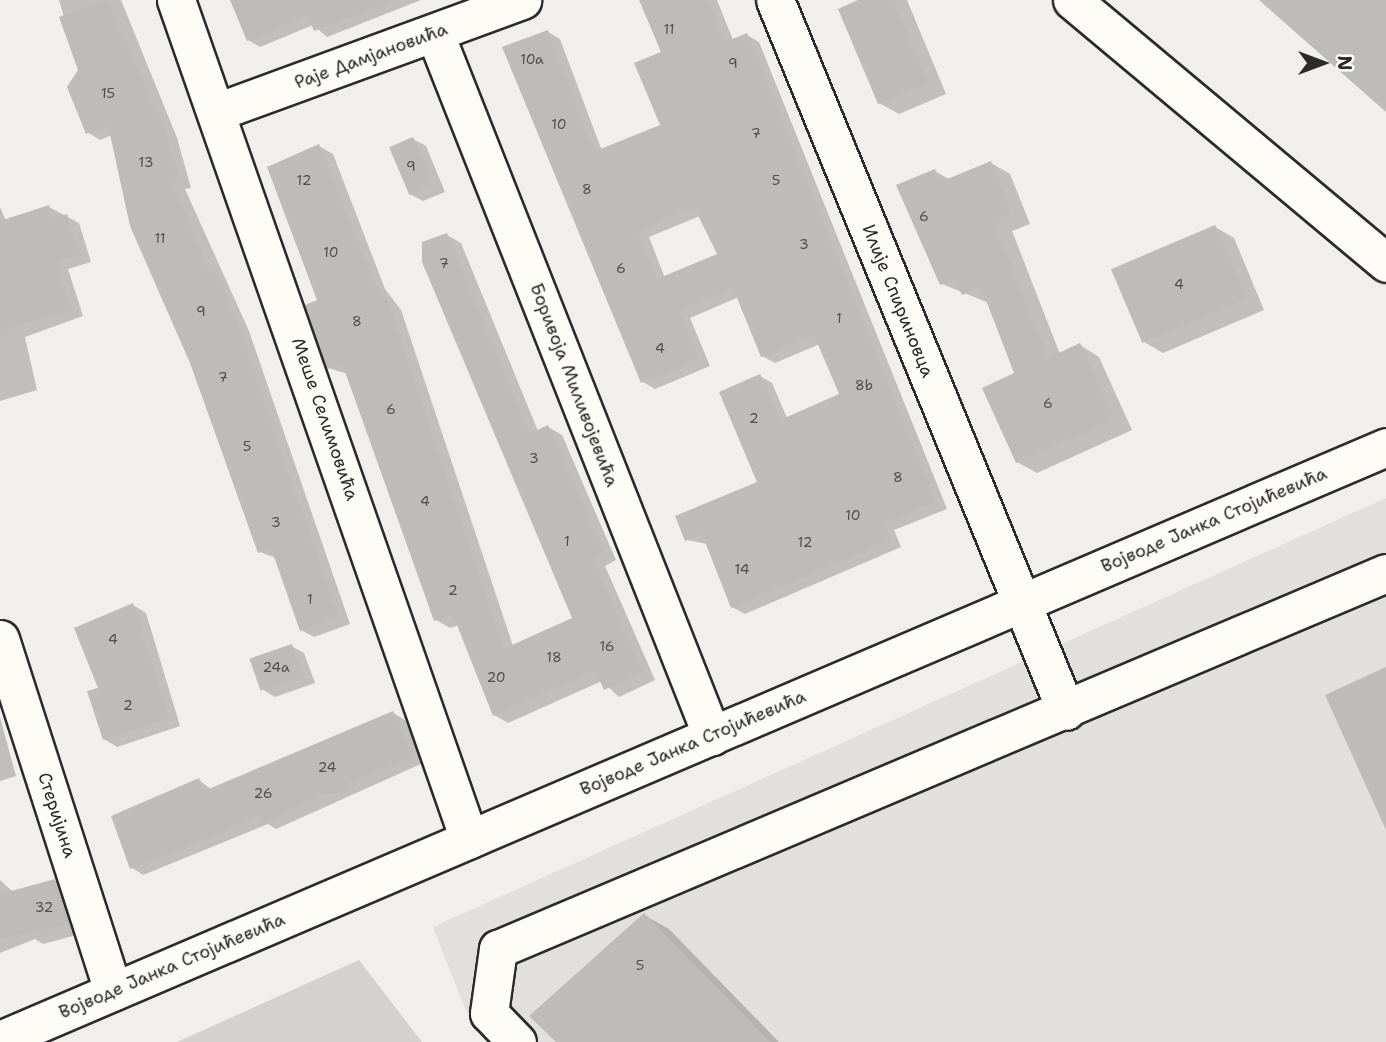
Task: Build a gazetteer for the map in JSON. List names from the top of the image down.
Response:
{
  "streets": {
    "street": [
      "Раје Дамјановића",
      "Илије Спириновца",
      "Боривоја Миливојевића",
      "Меше Селимовића",
      "Војводе Јанка Стојићевића",
      "Стеријина"
    ]
  },
  "crossings": [
    ["Раје Дамјановића", "Боривоја Миливојевића"],
    ["Раје Дамјановића", "Меше Селимовића"],
    ["Илије Спириновца", "Војводе Јанка Стојићевића"],
    ["Боривоја Миливојевића", "Војводе Јанка Стојићевића"],
    ["Меше Селимовића", "Војводе Јанка Стојићевића"],
    ["Војводе Јанка Стојићевића", "Стеријина"]
  ],
  "house_numbers": [
    "11",
    "10a",
    "9",
    "15",
    "10",
    "7",
    "13",
    "9",
    "12",
    "5",
    "8",
    "6",
    "11",
    "3",
    "10",
    "7",
    "6",
    "4",
    "9",
    "1",
    "8",
    "4",
    "7",
    "8b",
    "6",
    "6",
    "2",
    "5",
    "3",
    "8",
    "4",
    "10",
    "3",
    "1",
    "12",
    "14",
    "2",
    "1",
    "4",
    "16",
    "18",
    "24a",
    "20",
    "2",
    "24",
    "26",
    "32",
    "5"
  ],
  "north": "right"
}
